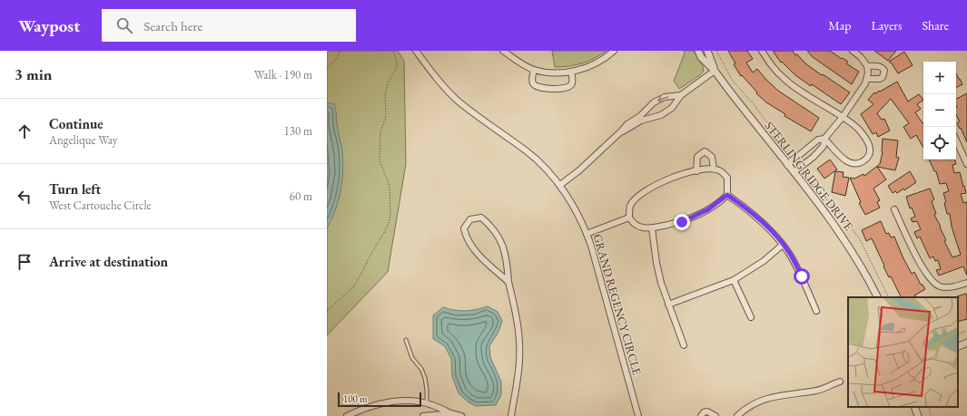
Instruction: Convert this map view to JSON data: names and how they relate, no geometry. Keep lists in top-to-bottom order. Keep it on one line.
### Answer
{"streets":{"street":["STERLING RIDGE DRIVE","GRAND REGENCY CIRCLE"]},"scale_bar":"100 m","page":{"header":"Waypost","search":"Search here","nav":["Map","Layers","Share"],"heading":["3 min","Walk · 190 m"],"map_buttons":["+","−"],"list":[["Continue","Angelique Way","130 m"],["Turn left","West Cartouche Circle","60 m"],"Arrive at destination"],"scale":"100 m"}}
